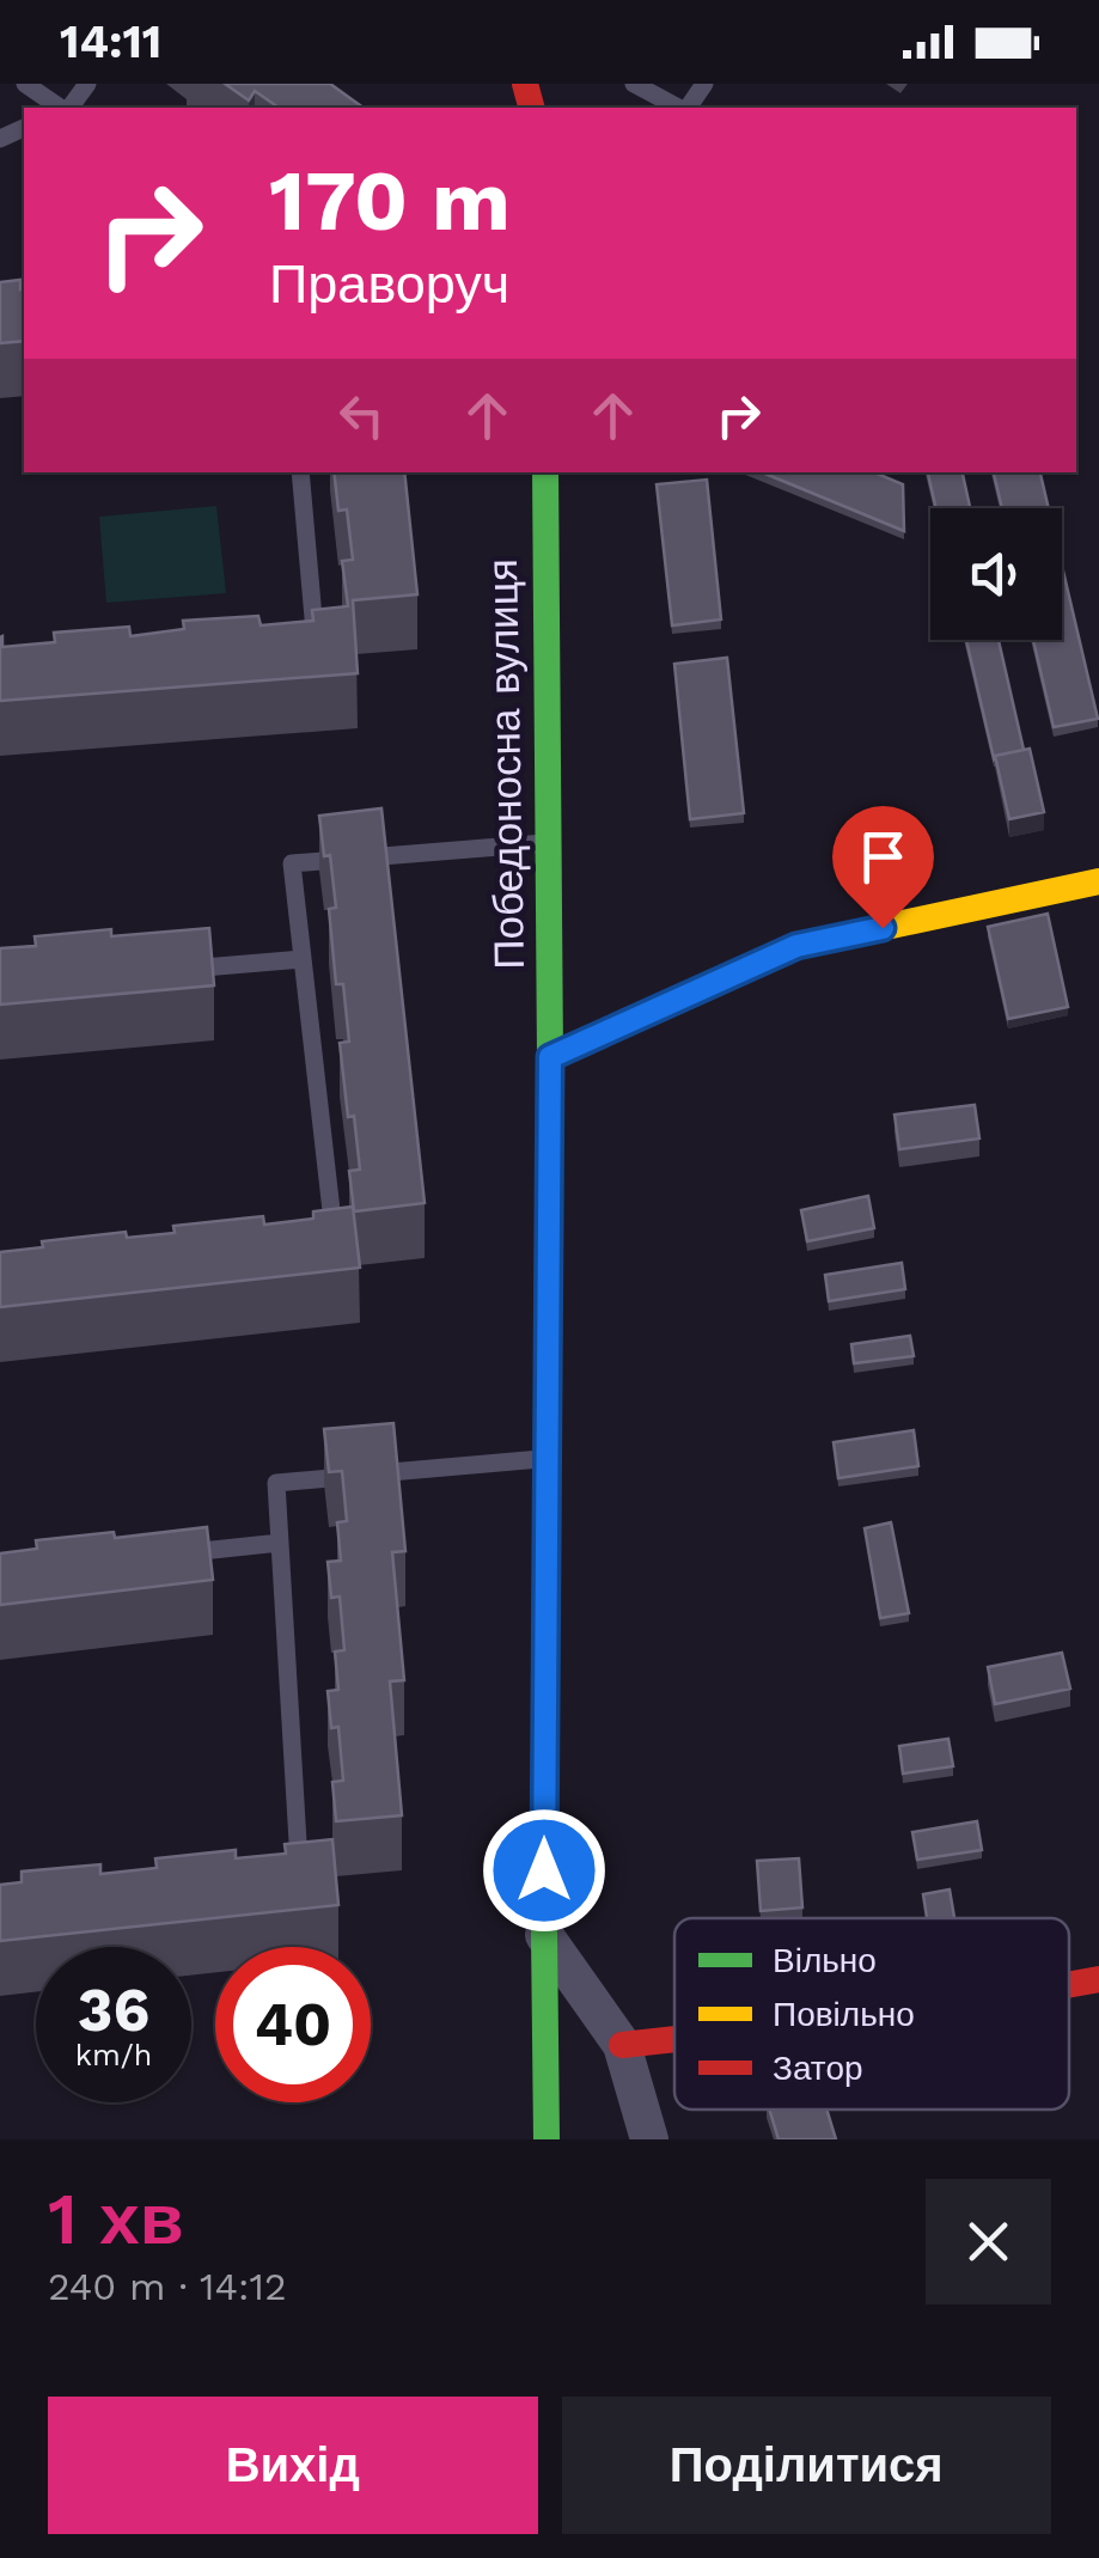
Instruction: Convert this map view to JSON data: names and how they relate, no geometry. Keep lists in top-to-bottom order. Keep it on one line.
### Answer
{"streets":{"street":["Победоносна вулиця"]},"legend":["Вільно","Повільно","Затор"],"page":{"status":"14:11","turn":["170 m","Праворуч"],"speed":"36 km/h","limit":"40","heading":["1 хв","240 m · 14:12"],"buttons":["Вихід","Поділитися"]}}
